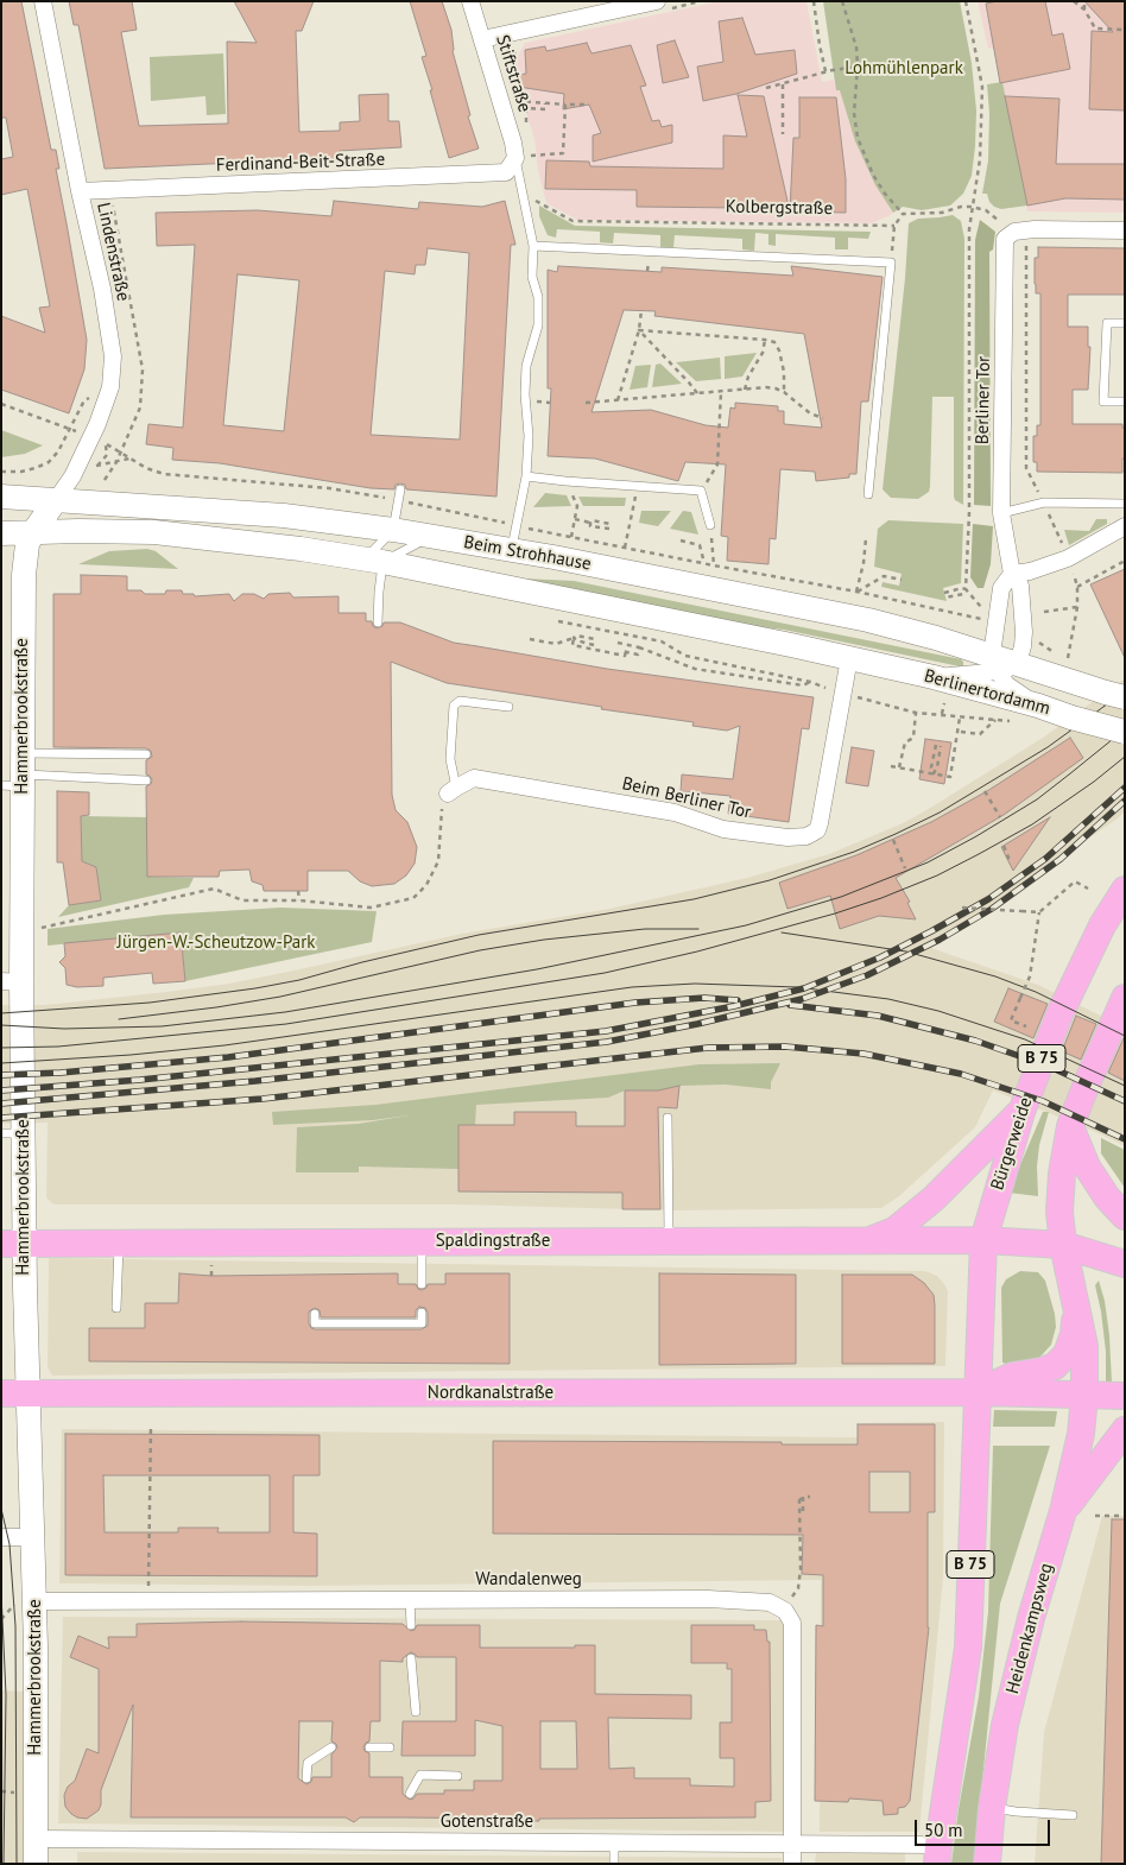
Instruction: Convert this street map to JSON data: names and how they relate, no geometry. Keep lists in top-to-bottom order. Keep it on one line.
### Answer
{"streets":{"main road":["Beim Strohhause","Berlinertordamm","Hammerbrookstraße","B 75","Bürgerweide","Spaldingstraße","Nordkanalstraße","Heidenkampsweg"],"street":["Stiftstraße","Ferdinand-Beit-Straße","Lindenstraße","Berliner Tor","Beim Berliner Tor","Wandalenweg","Gotenstraße"],"path":["Kolbergstraße"]},"crossings":[["Stiftstraße","Ferdinand-Beit-Straße"],["Ferdinand-Beit-Straße","Lindenstraße"],["Lindenstraße","Beim Strohhause"],["Lindenstraße","Hammerbrookstraße"],["Berliner Tor","Beim Strohhause"],["Berliner Tor","Berlinertordamm"],["Beim Strohhause","Berlinertordamm"],["Beim Strohhause","Hammerbrookstraße"],["Beim Strohhause","Beim Berliner Tor"],["Berlinertordamm","Beim Berliner Tor"],["Hammerbrookstraße","Spaldingstraße"],["Hammerbrookstraße","Nordkanalstraße"],["Hammerbrookstraße","Wandalenweg"],["Hammerbrookstraße","Gotenstraße"],["B 75","Bürgerweide"],["B 75","Spaldingstraße"],["B 75","Nordkanalstraße"],["B 75","Heidenkampsweg"],["B 75","Gotenstraße"],["Bürgerweide","Spaldingstraße"],["Nordkanalstraße","Heidenkampsweg"]],"parks":["Lohmühlenpark","Jürgen-W.-Scheutzow-Park"],"scale_bar":"50 m"}
